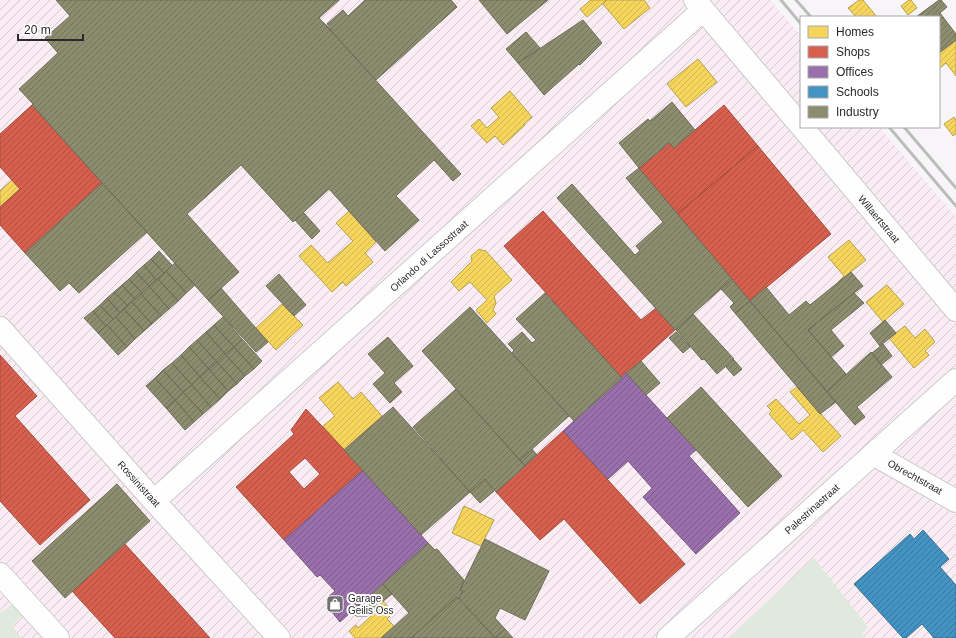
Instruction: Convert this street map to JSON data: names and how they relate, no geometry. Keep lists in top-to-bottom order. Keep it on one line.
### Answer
{"streets":{"street":["Willaertstraat","Orlando di Lassostraat","Obrechtstraat","Rossinistraat","Palestrinastraat"]},"crossings":[["Willaertstraat","Orlando di Lassostraat"],["Orlando di Lassostraat","Rossinistraat"],["Obrechtstraat","Palestrinastraat"]],"places":{"shop":["Garage Geilis Oss"]},"legend":["Homes","Shops","Offices","Schools","Industry"],"scale_bar":"20 m"}
